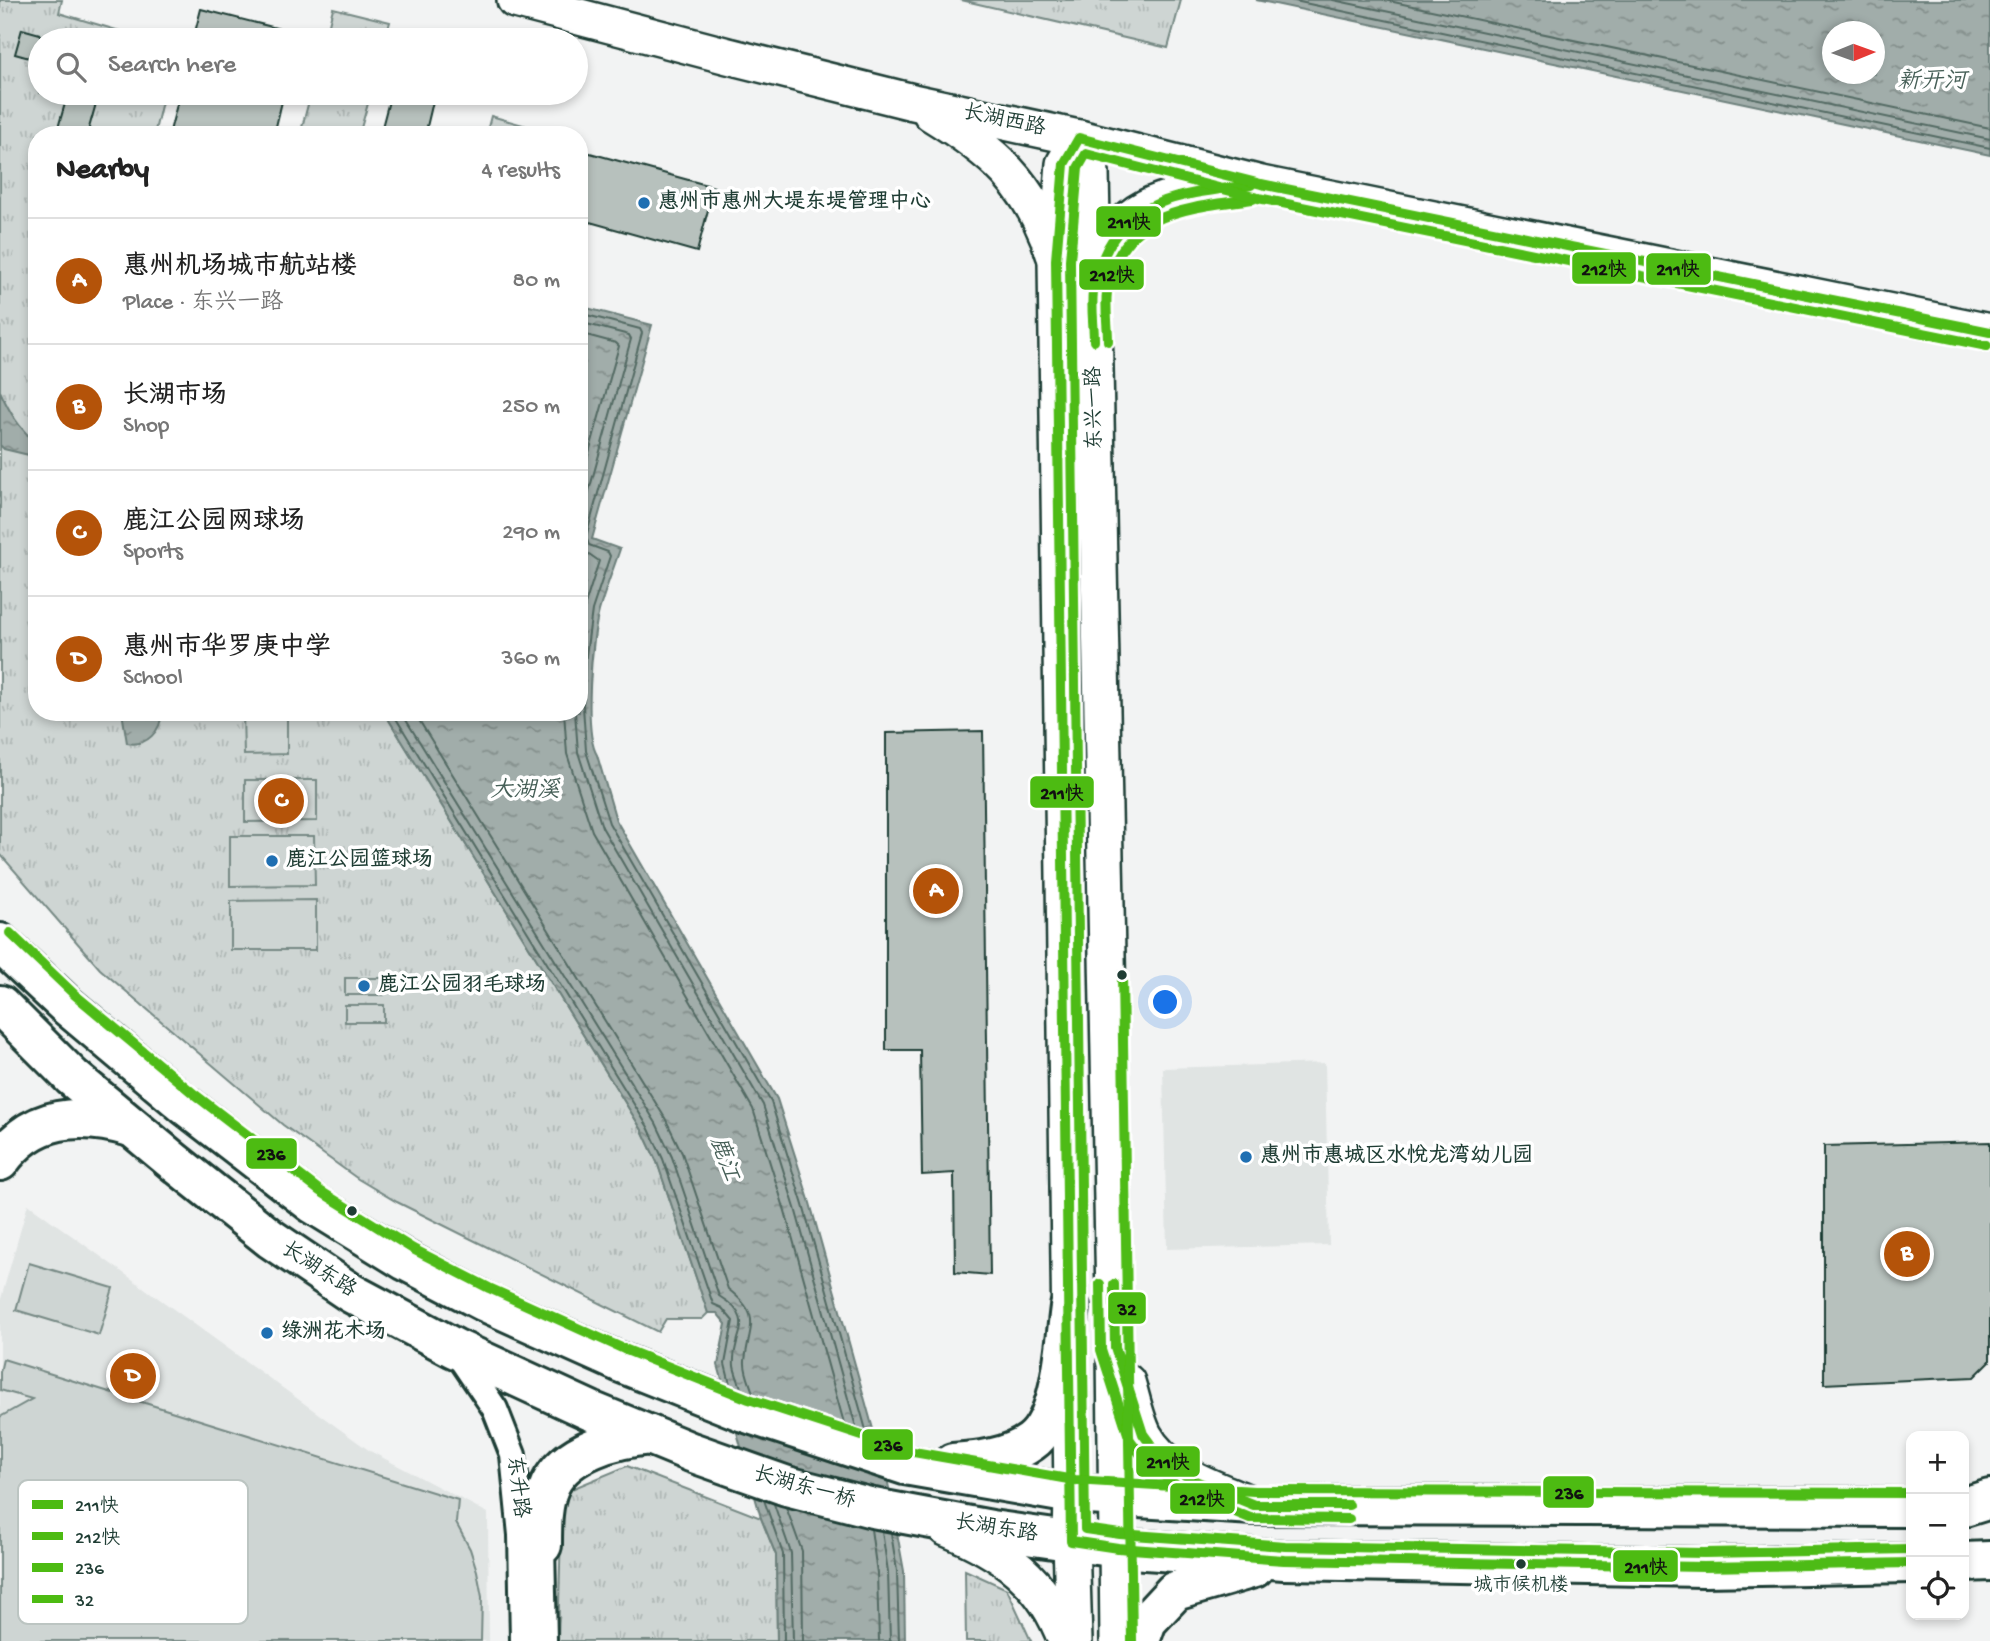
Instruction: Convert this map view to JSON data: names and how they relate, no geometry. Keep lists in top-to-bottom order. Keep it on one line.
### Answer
{"streets":{"main road":["长湖东路","长湖东一桥"],"street":["长湖西路","东兴一路","东升路"]},"crossings":[["长湖西路","东兴一路"],["东兴一路","长湖东路"],["长湖东路","东升路"],["长湖东路","长湖东一桥"]],"water":["新开河","大湖溪","鹿江"],"places":["惠州市惠州大堤东堤管理中心","鹿江公园篮球场","鹿江公园羽毛球场","惠州市惠城区水悦龙湾幼儿园","绿洲花木场","城市候机楼"],"lines":["transit line 211快","transit line 212快","transit line 236","transit line 32"],"legend":["211快","212快","236","32"],"north":"right","page":{"search":"Search here","heading":["Nearby","4 results"],"list":[{"mark":"A","name":"惠州机场城市航站楼","note":"Place · 东兴一路","value":"80 m"},{"mark":"B","name":"长湖市场","note":"Shop","value":"250 m"},{"mark":"C","name":"鹿江公园网球场","note":"Sports","value":"290 m"},{"mark":"D","name":"惠州市华罗庚中学","note":"School","value":"360 m"}],"pins":["C","A","B","D"],"map_buttons":["+","−"]}}
